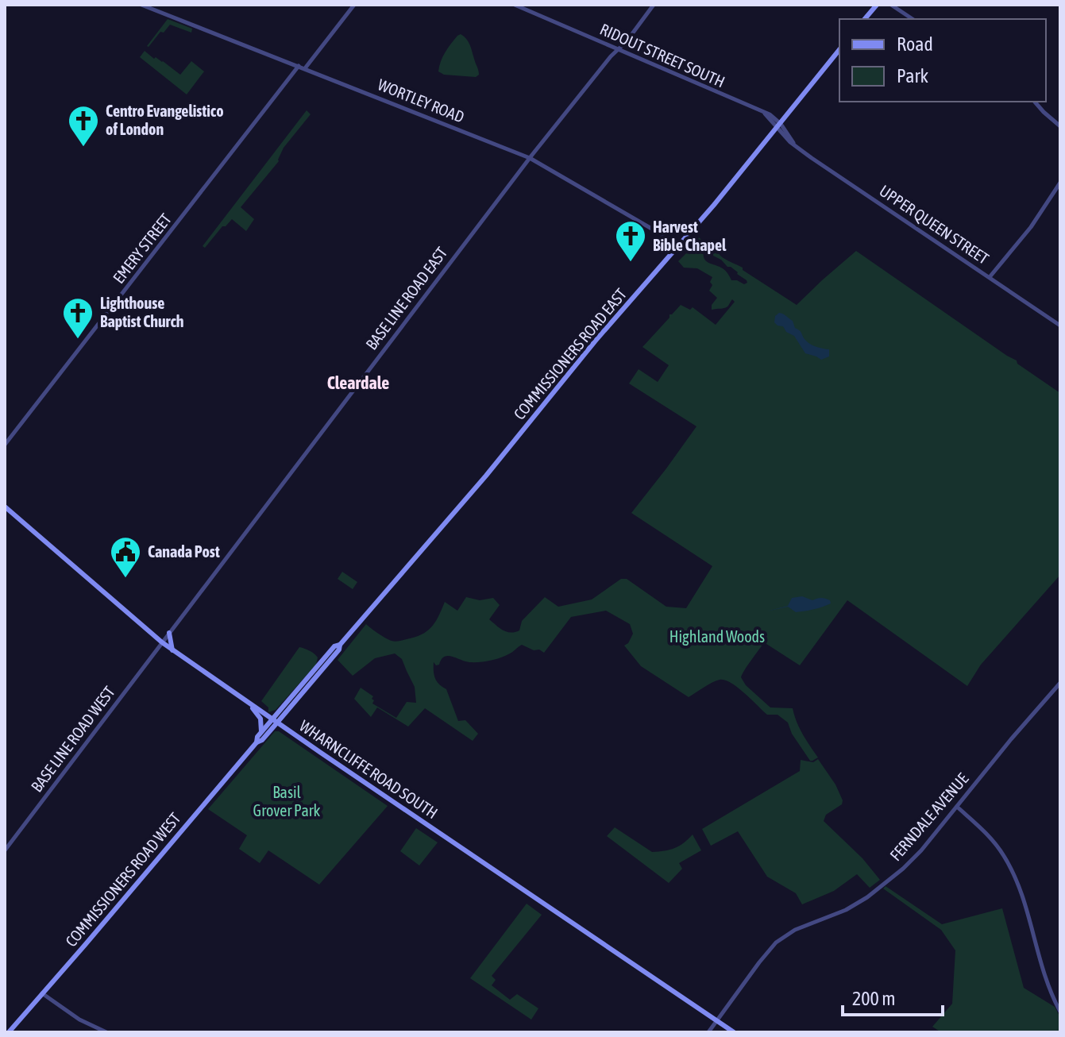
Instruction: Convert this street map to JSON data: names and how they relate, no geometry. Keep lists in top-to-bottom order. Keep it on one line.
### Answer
{"streets":{"main road":["COMMISSIONERS ROAD EAST","WHARNCLIFFE ROAD SOUTH","COMMISSIONERS ROAD WEST"],"street":["RIDOUT STREET SOUTH","WORTLEY ROAD","UPPER QUEEN STREET","EMERY STREET","BASE LINE ROAD EAST","BASE LINE ROAD WEST","FERNDALE AVENUE"]},"crossings":[["RIDOUT STREET SOUTH","UPPER QUEEN STREET"],["RIDOUT STREET SOUTH","BASE LINE ROAD EAST"],["RIDOUT STREET SOUTH","COMMISSIONERS ROAD EAST"],["WORTLEY ROAD","EMERY STREET"],["WORTLEY ROAD","BASE LINE ROAD EAST"],["WORTLEY ROAD","COMMISSIONERS ROAD EAST"],["UPPER QUEEN STREET","COMMISSIONERS ROAD EAST"],["BASE LINE ROAD EAST","BASE LINE ROAD WEST"],["BASE LINE ROAD EAST","WHARNCLIFFE ROAD SOUTH"],["COMMISSIONERS ROAD EAST","WHARNCLIFFE ROAD SOUTH"],["COMMISSIONERS ROAD EAST","COMMISSIONERS ROAD WEST"],["BASE LINE ROAD WEST","WHARNCLIFFE ROAD SOUTH"],["WHARNCLIFFE ROAD SOUTH","FERNDALE AVENUE"],["WHARNCLIFFE ROAD SOUTH","COMMISSIONERS ROAD WEST"]],"districts":["Cleardale"],"parks":["Highland Woods","Basil Grover Park"],"places":{"church":["Centro Evangelistico of London","Harvest Bible Chapel","Lighthouse Baptist Church"],"public building":["Canada Post"]},"legend":["Road","Park"],"scale_bar":"200 m"}
